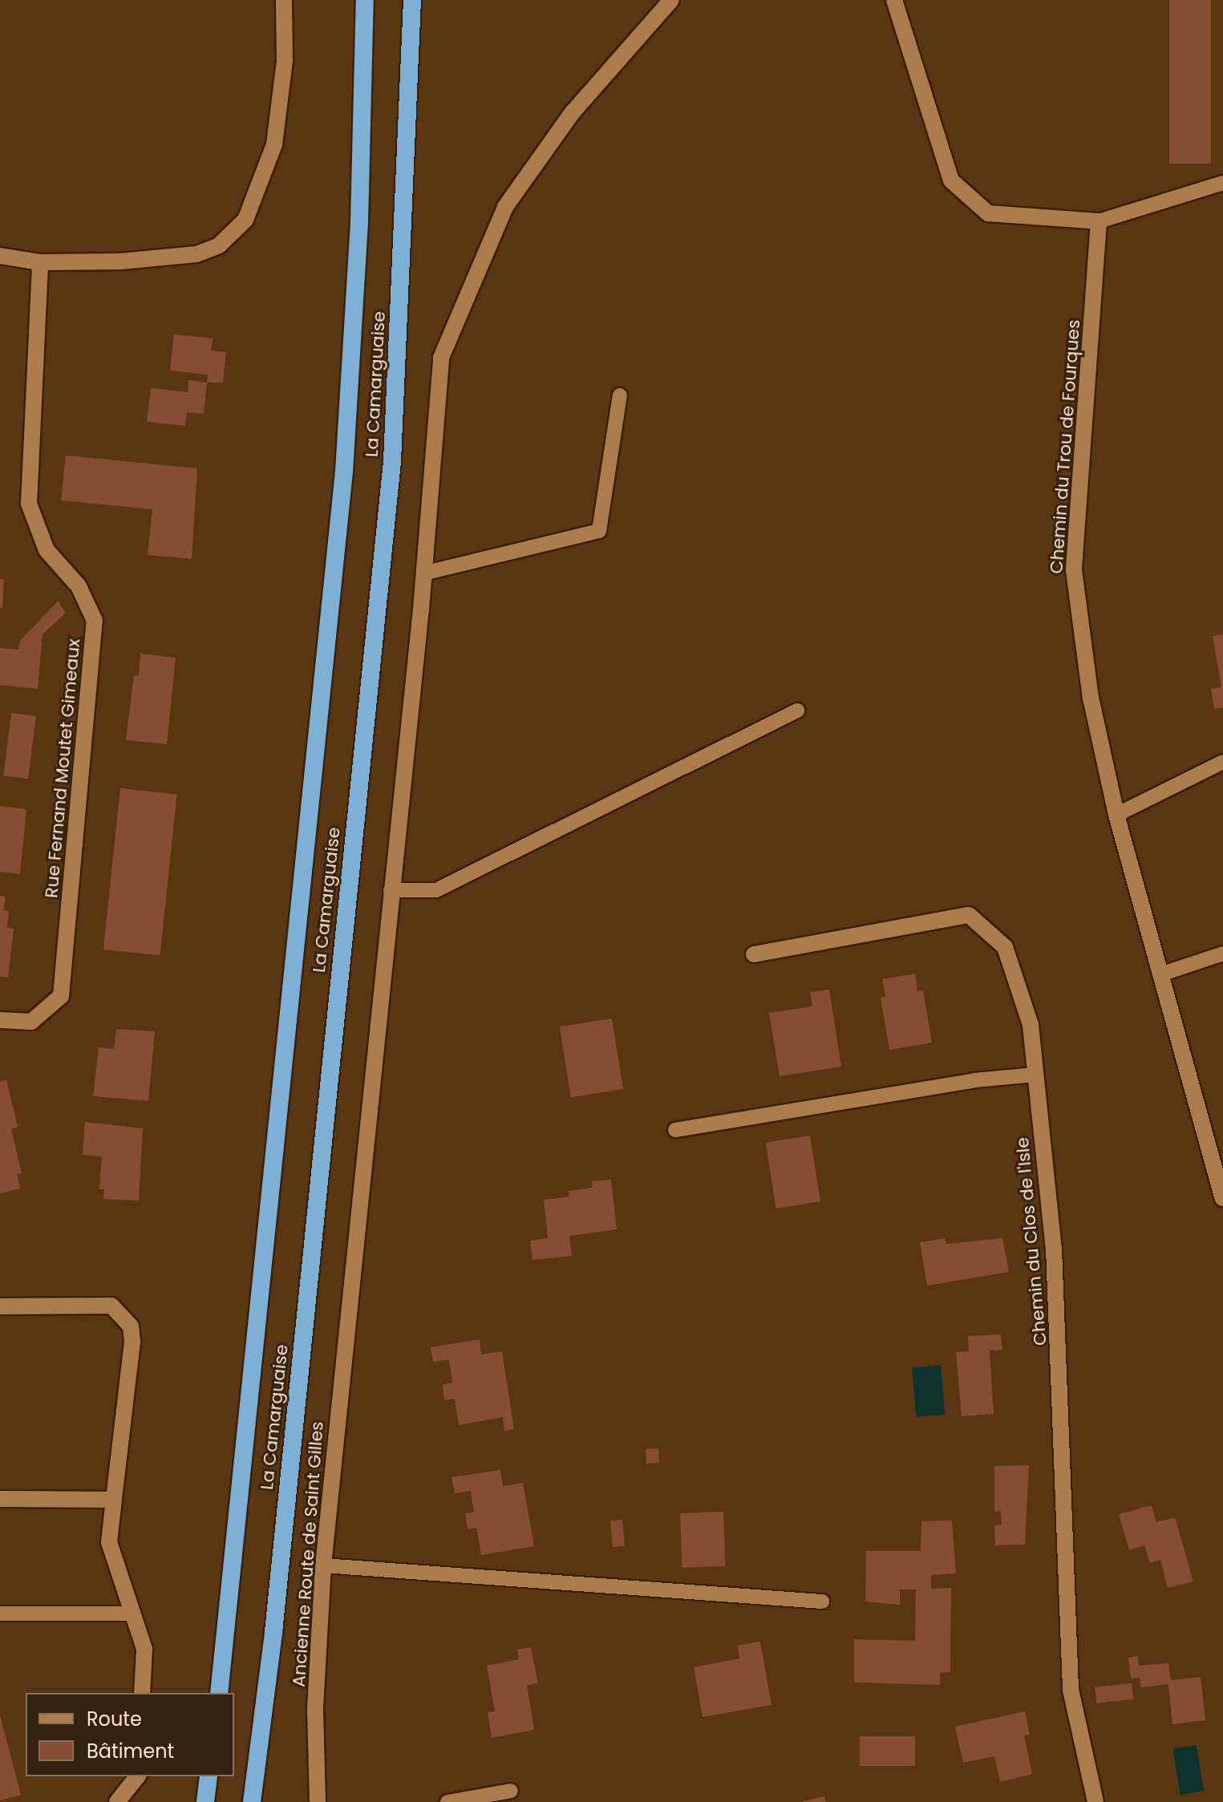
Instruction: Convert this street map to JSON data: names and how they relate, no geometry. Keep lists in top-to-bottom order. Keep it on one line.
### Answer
{"streets":{"highway":["La Camarguaise"],"street":["Chemin du Trou de Fourques","Rue Fernand Moutet Gimeaux","Chemin du Clos de l'Isle","Ancienne Route de Saint Gilles"]},"legend":["Route","Bâtiment"]}
